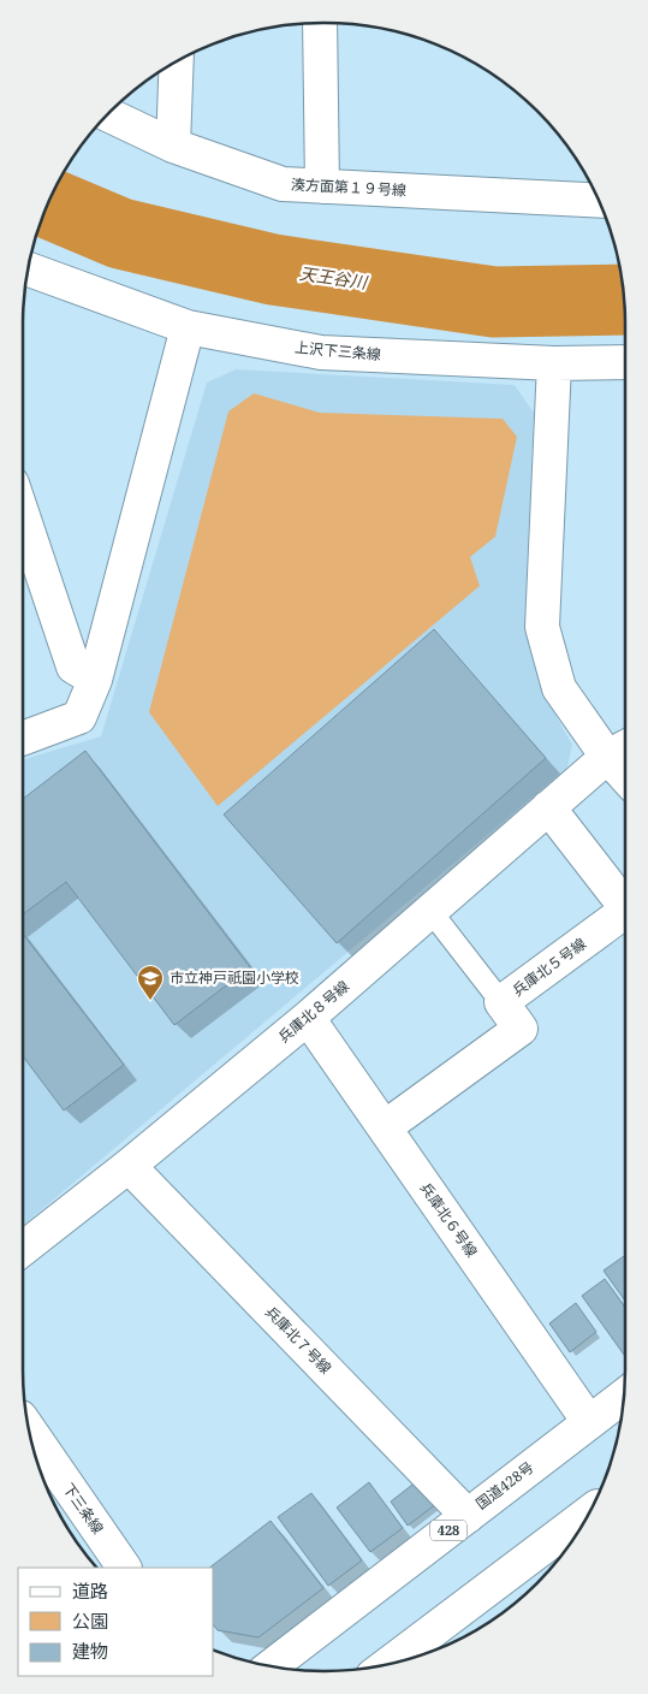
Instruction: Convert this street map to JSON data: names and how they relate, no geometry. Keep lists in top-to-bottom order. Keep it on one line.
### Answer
{"streets":{"main road":["湊方面第１９号線","上沢下三条線","兵庫北５号線","兵庫北８号線","兵庫北６号線","兵庫北７号線","国道428号","下三条線","428"]},"crossings":[["兵庫北５号線","兵庫北８号線"],["兵庫北５号線","兵庫北６号線"],["兵庫北８号線","兵庫北６号線"],["兵庫北８号線","兵庫北７号線"],["兵庫北６号線","国道428号"],["兵庫北７号線","国道428号"]],"water":["天王谷川"],"places":{"school or university":["市立神戸祇園小学校"]},"legend":["道路","公園","建物"]}
